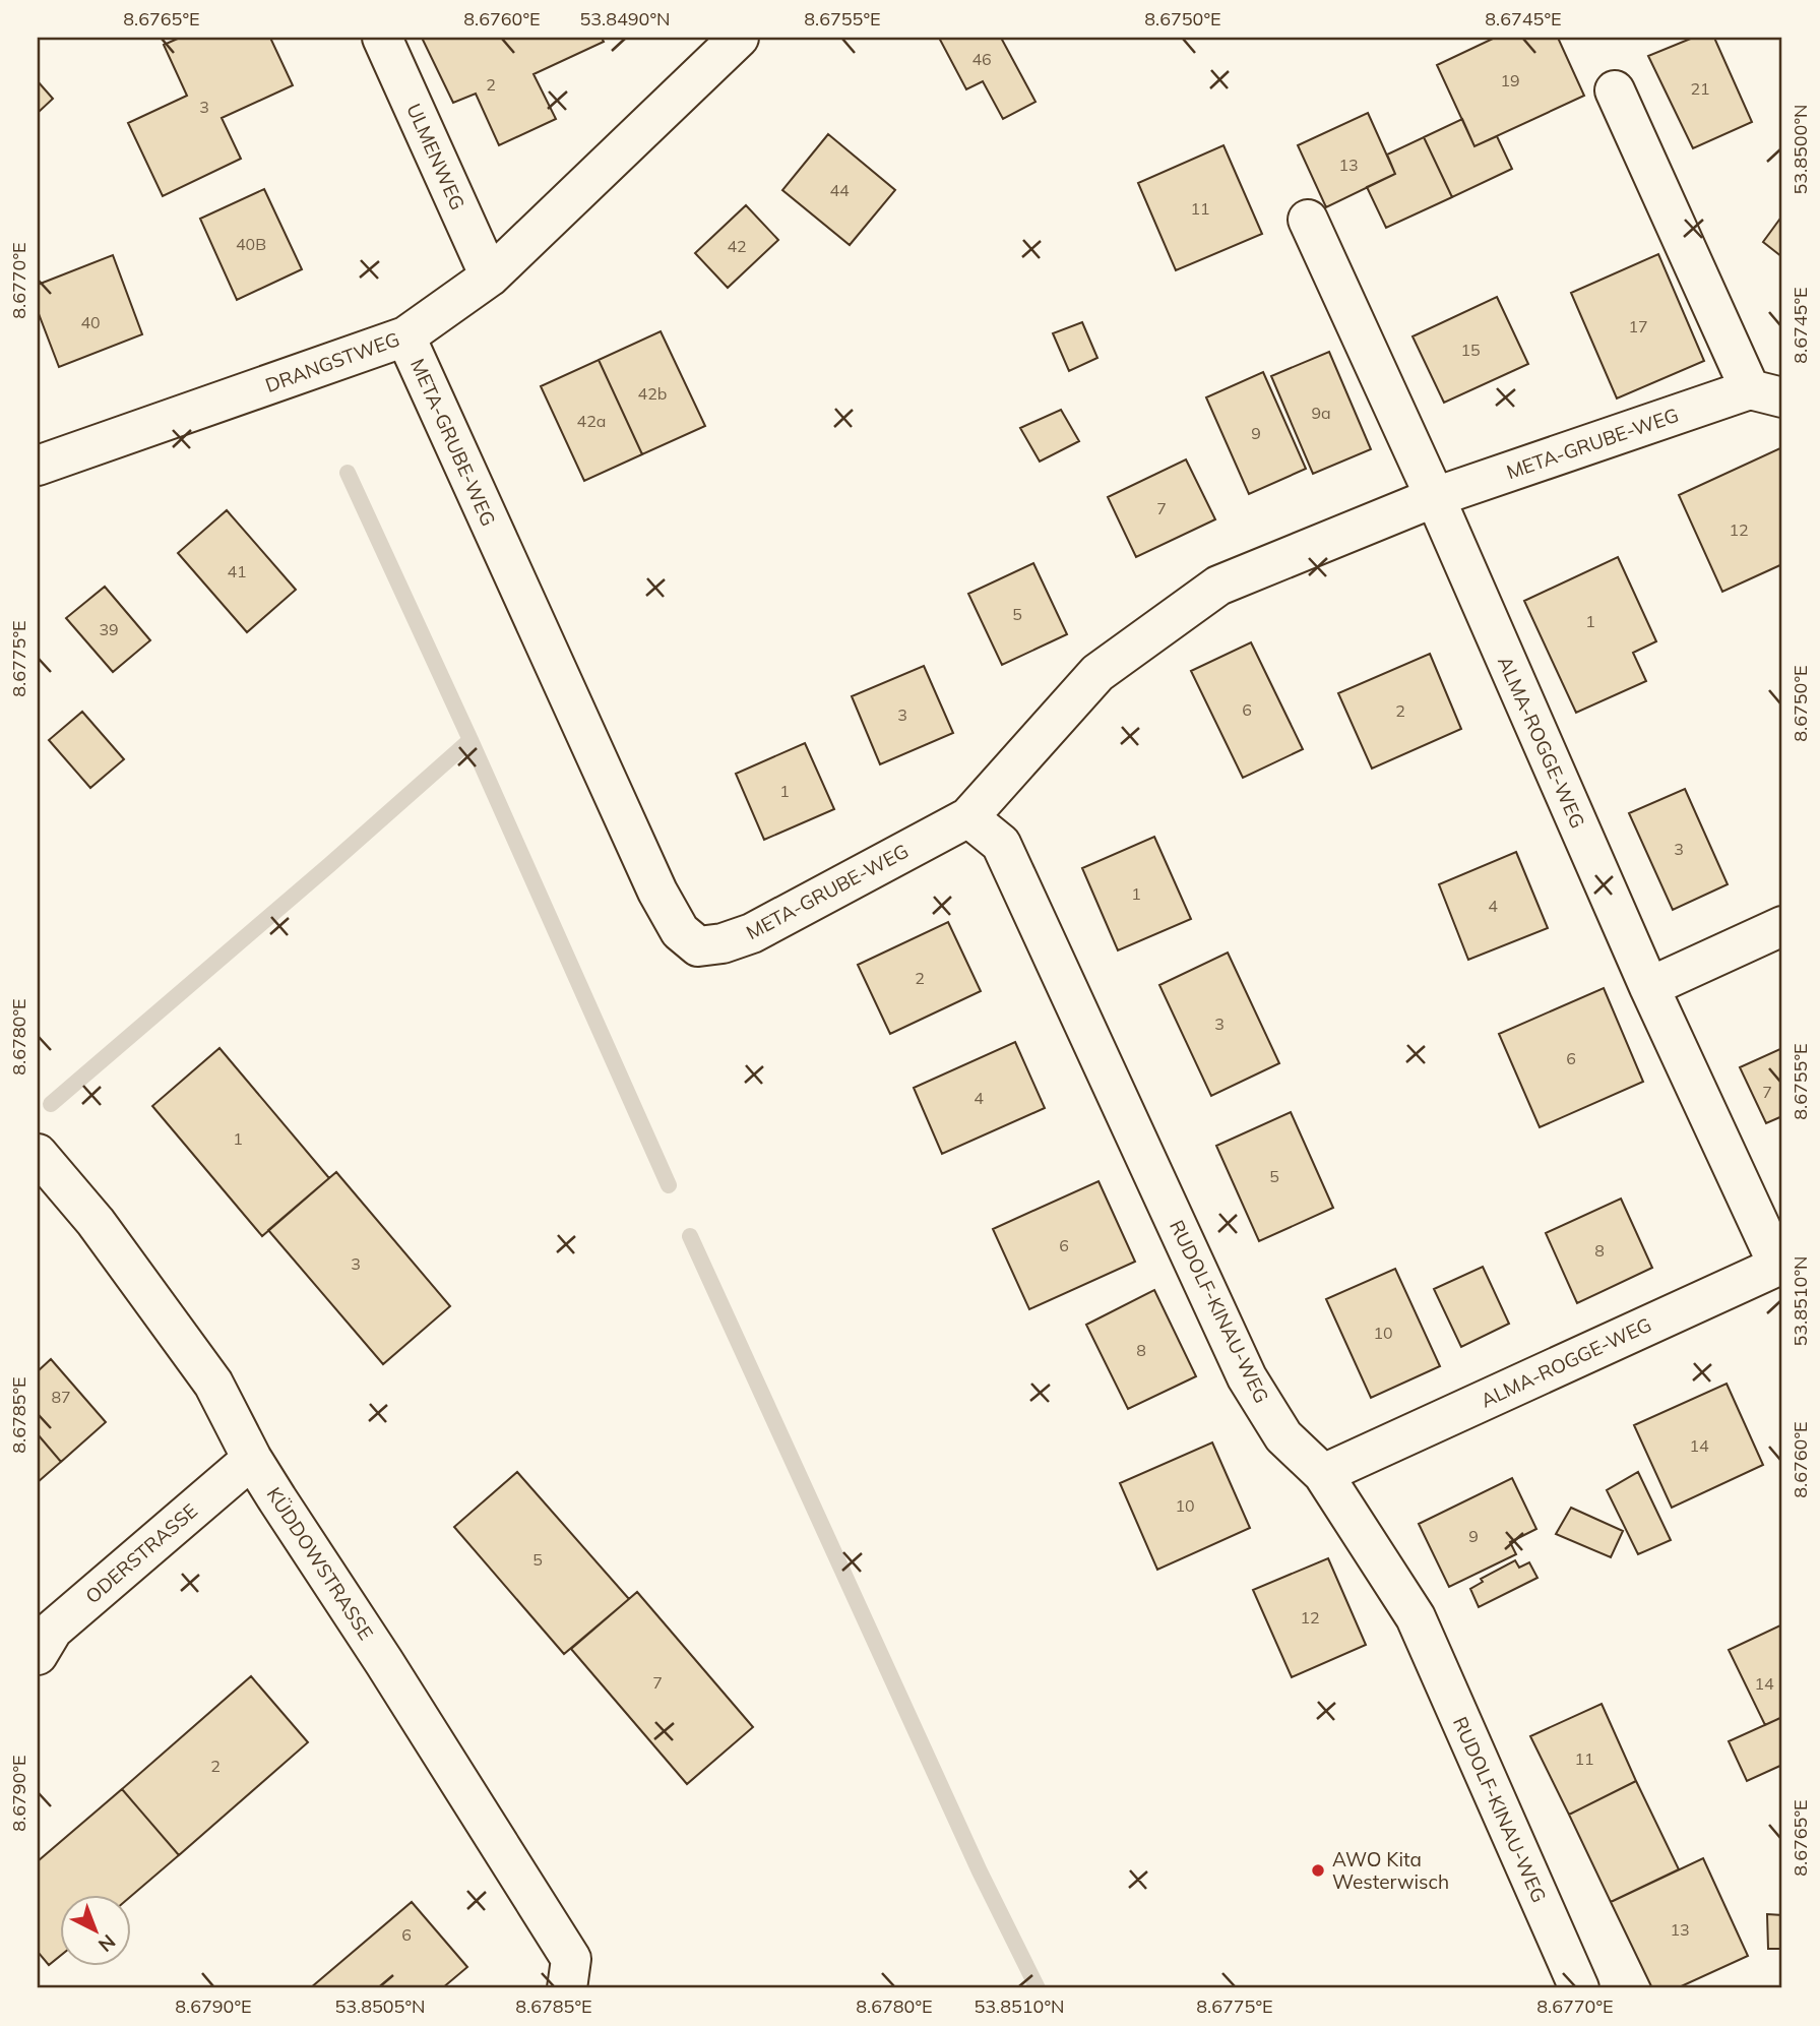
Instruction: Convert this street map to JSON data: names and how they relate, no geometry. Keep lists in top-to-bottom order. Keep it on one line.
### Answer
{"streets":{"street":["ULMENWEG","DRANGSTWEG","META-GRUBE-WEG","ALMA-ROGGE-WEG","RUDOLF-KINAU-WEG","ODERSTRASSE","KÜDDOWSTRASSE"]},"crossings":[["ULMENWEG","DRANGSTWEG"],["DRANGSTWEG","META-GRUBE-WEG"],["META-GRUBE-WEG","ALMA-ROGGE-WEG"],["META-GRUBE-WEG","RUDOLF-KINAU-WEG"],["ALMA-ROGGE-WEG","RUDOLF-KINAU-WEG"],["ODERSTRASSE","KÜDDOWSTRASSE"]],"places":["AWO Kita Westerwisch"],"house_numbers":["46","19","2","21","3","13","44","11","40B","42","40","17","15","42b","9a","42a","9","7","12","41","5","1","39","6","2","3","1","3","1","4","2","3","6","7","4","1","5","6","8","3","10","8","87","14","10","9","5","12","7","14","11","2","13","6"],"north":"bottom right","coordinates":["8.6765°E","8.6760°E","53.8490°N","8.6755°E","8.6750°E","8.6745°E","53.8500°N","8.6770°E","8.6775°E","8.6780°E","53.8510°N","8.6785°E","8.6790°E","53.8505°N"]}
